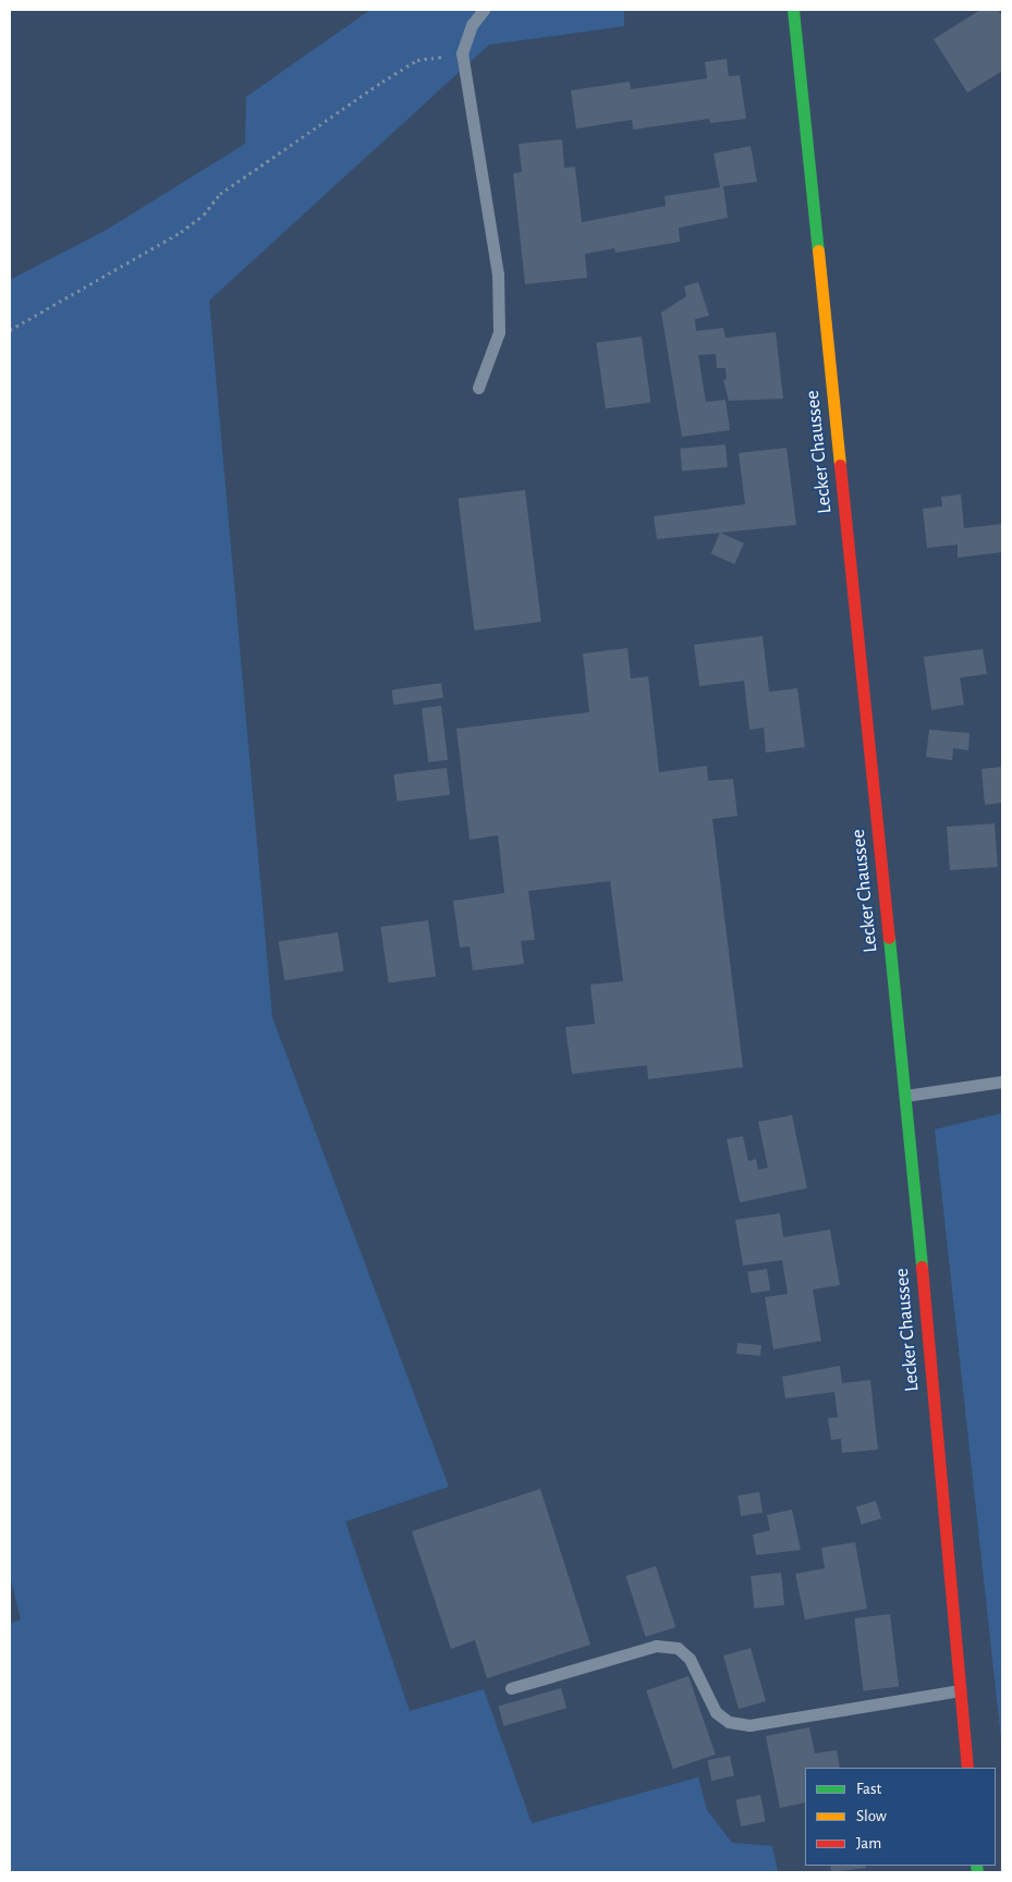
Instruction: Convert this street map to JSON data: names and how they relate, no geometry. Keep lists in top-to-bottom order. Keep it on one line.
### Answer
{"streets":{"street":["Lecker Chaussee"]},"legend":["Fast","Slow","Jam"]}
